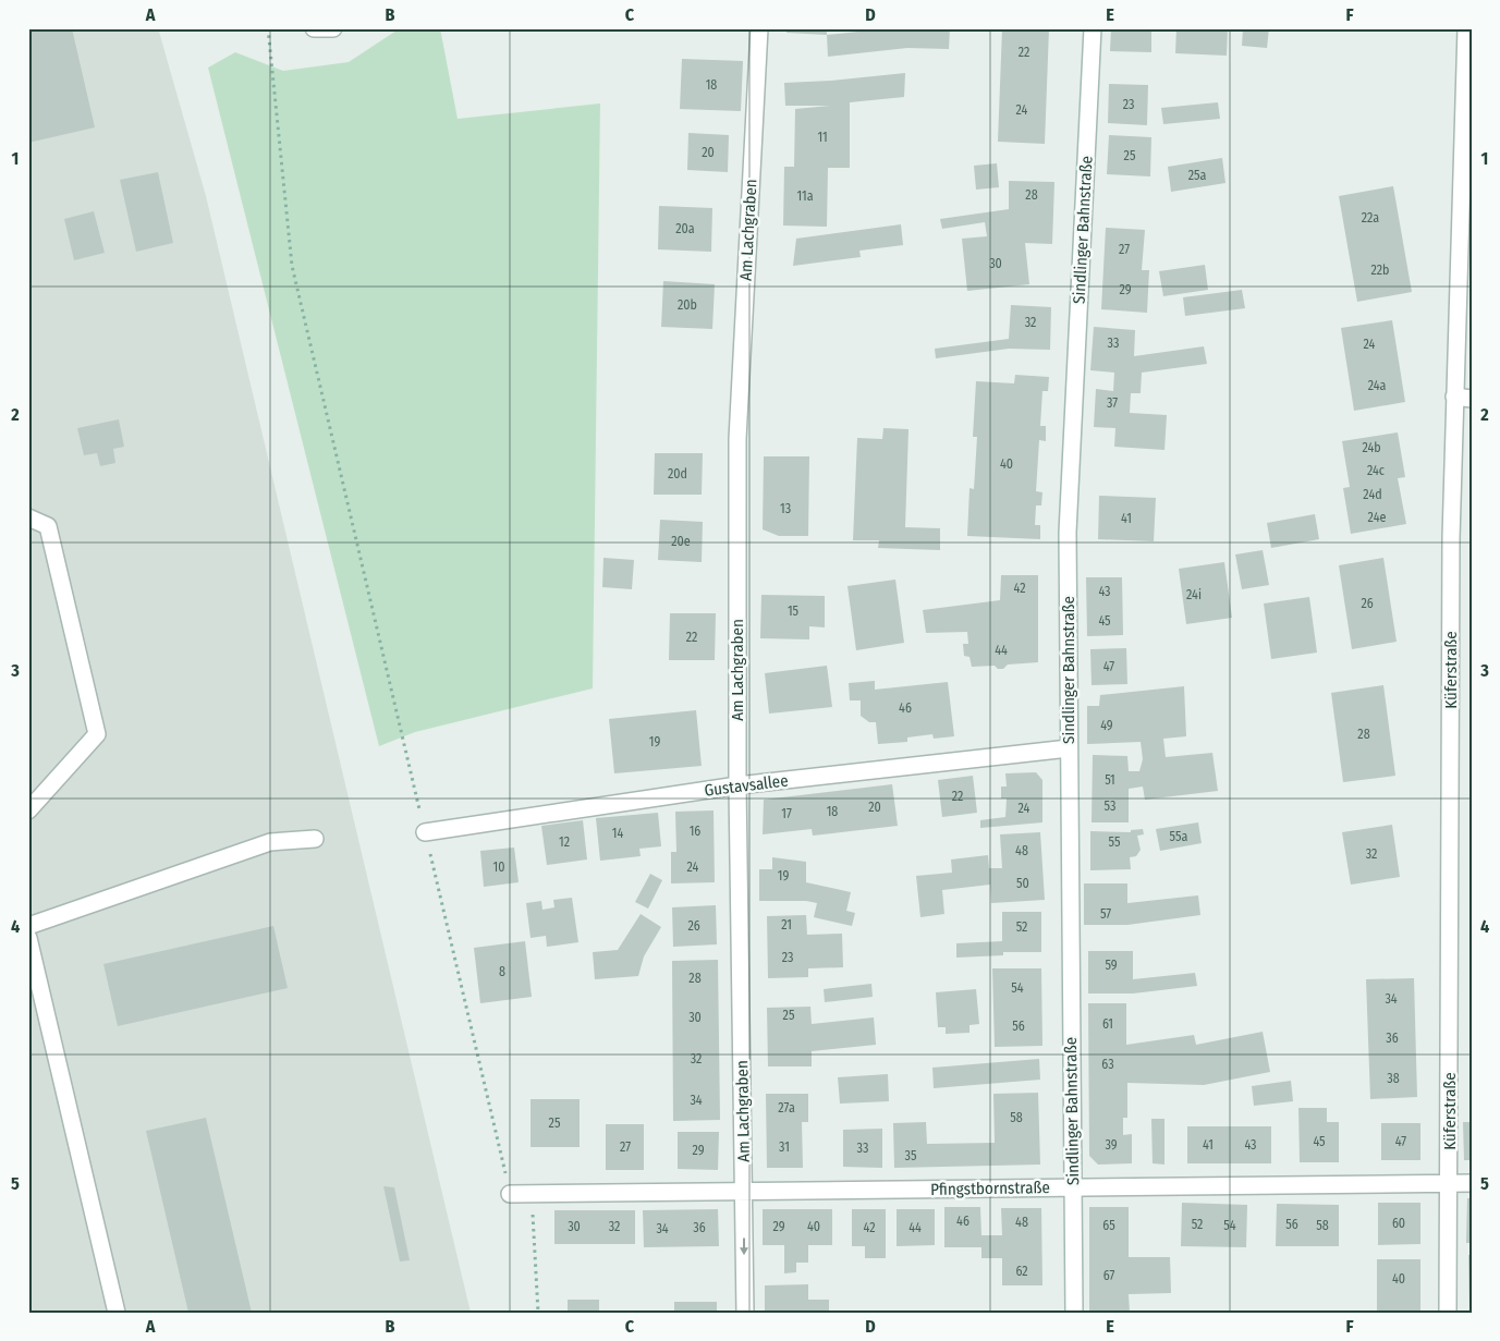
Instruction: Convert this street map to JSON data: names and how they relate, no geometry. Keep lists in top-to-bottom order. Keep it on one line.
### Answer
{"streets":{"street":["Am Lachgraben","Sindlinger Bahnstraße","Küferstraße","Gustavsallee","Pfingstbornstraße"]},"crossings":[["Am Lachgraben","Gustavsallee"],["Am Lachgraben","Pfingstbornstraße"],["Sindlinger Bahnstraße","Gustavsallee"],["Sindlinger Bahnstraße","Pfingstbornstraße"],["Küferstraße","Pfingstbornstraße"]],"house_numbers":["22","18","23","24","11","20","25","25a","28","11a","22a","20a","27","30","22b","29","20b","32","33","24","24a","37","24b","40","24c","20d","24d","13","24e","41","20e","42","43","24i","26","15","45","22","44","47","46","49","28","19","51","22","53","20","24","18","17","16","14","55a","12","55","48","32","10","24","19","50","57","21","26","52","23","59","8","28","54","34","25","30","61","56","36","32","63","38","34","27a","58","25","45","47","39","41","43","27","31","33","29","35","46","48","60","52","56","65","54","58","30","32","29","40","36","42","44","34","62","67","40"],"grid":{"columns":["A","B","C","D","E","F"],"rows":["1","2","3","4","5"]}}
